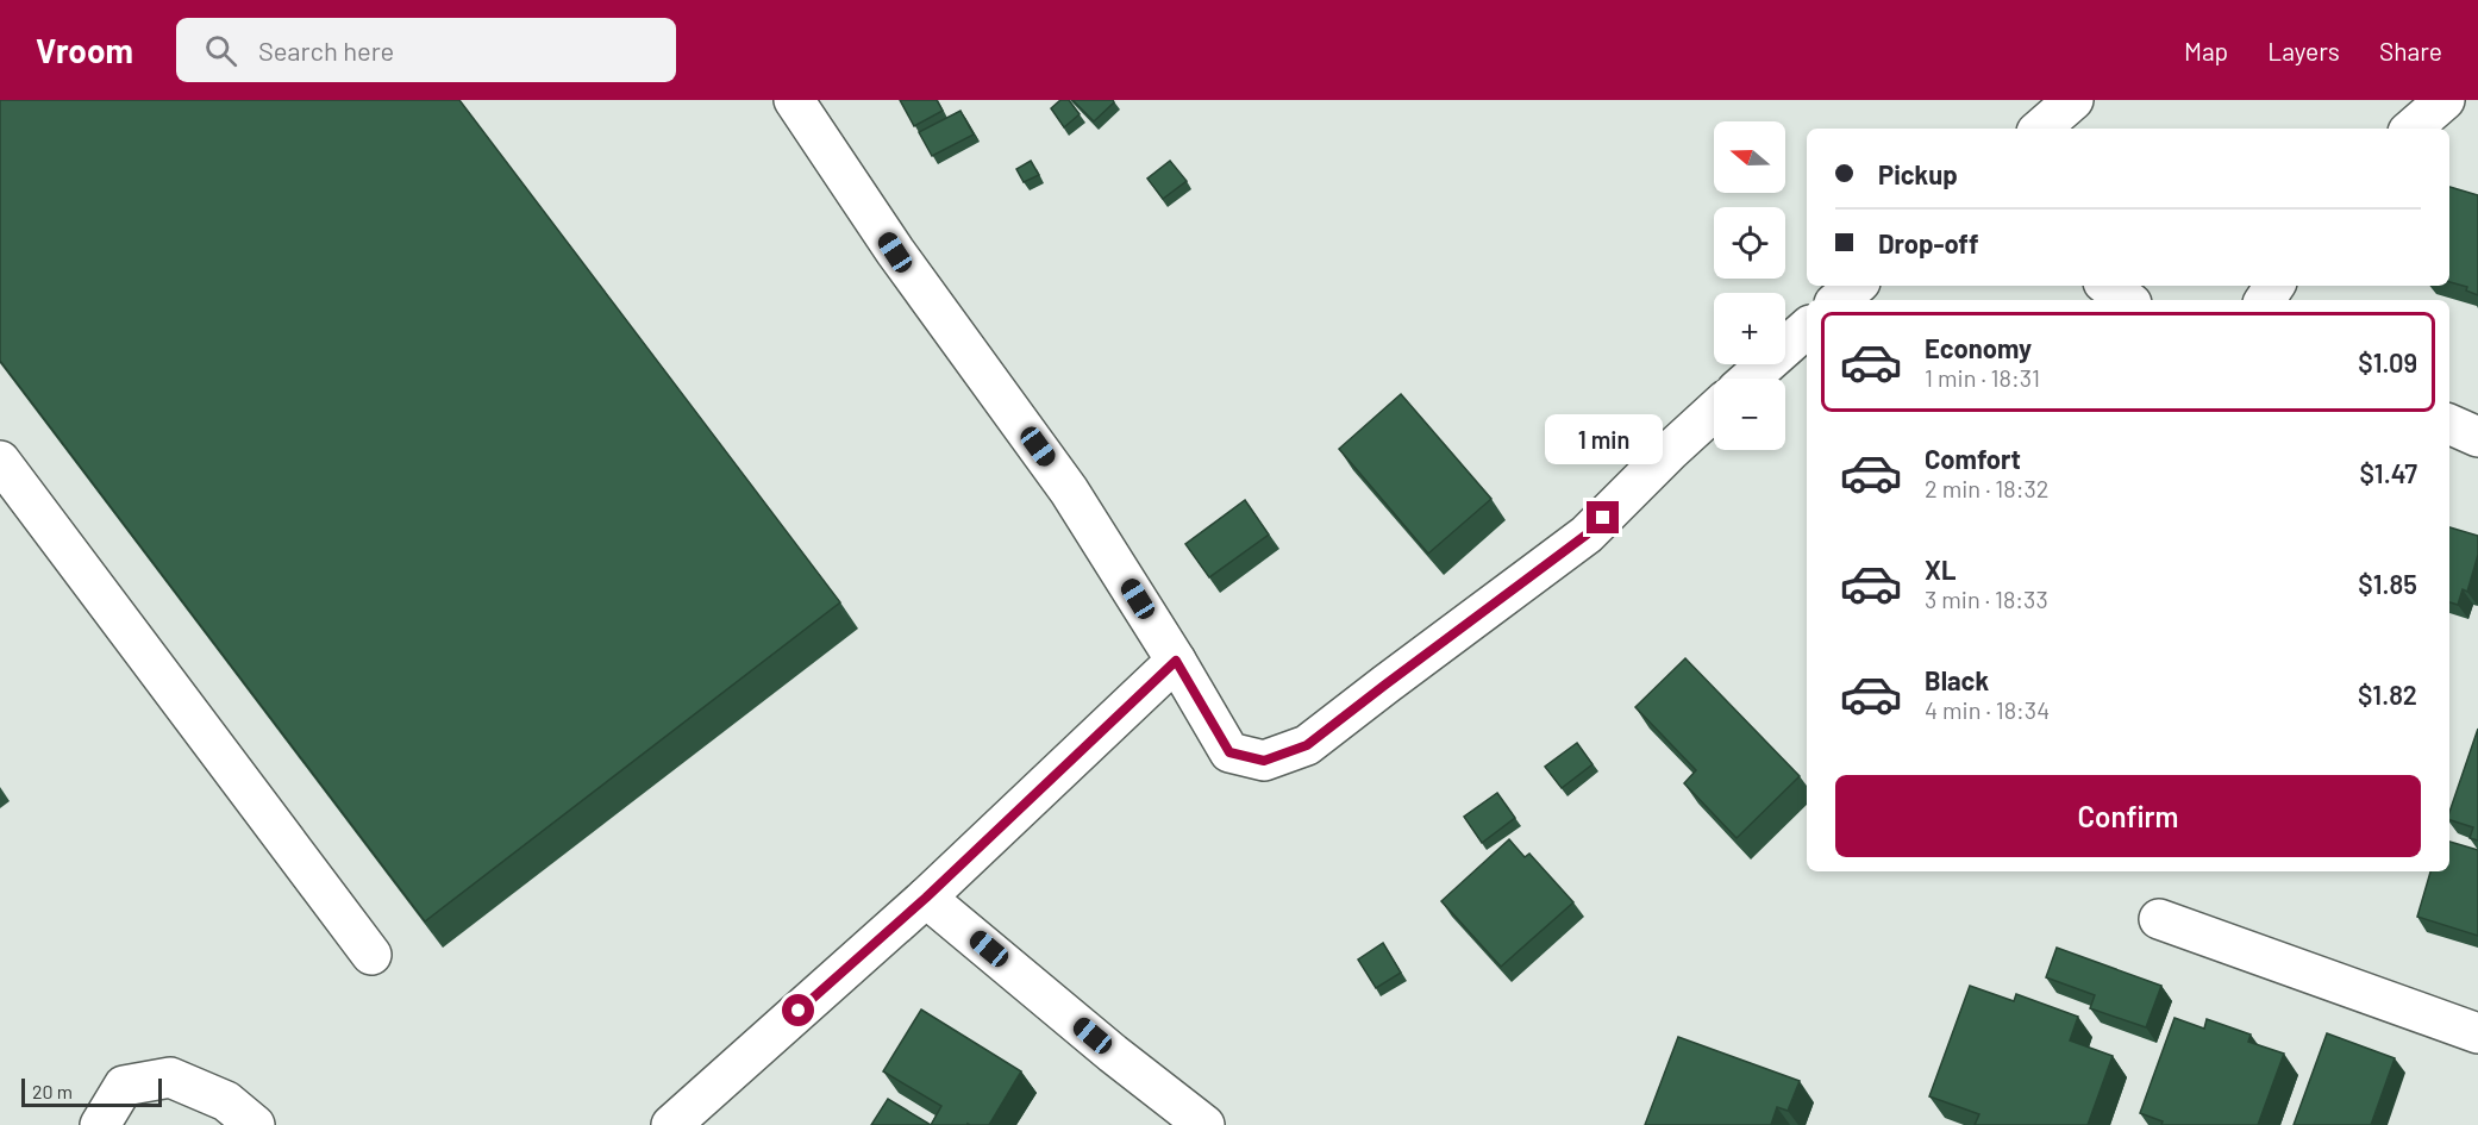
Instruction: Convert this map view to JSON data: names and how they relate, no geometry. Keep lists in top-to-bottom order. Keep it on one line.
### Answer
{"scale_bar":"20 m","north":"left","page":{"header":"Vroom","search":"Search here","nav":["Map","Layers","Share"],"map_buttons":["+","−"],"banner":["Pickup","Drop-off"],"list":[{"name":"Economy","note":"1 min · 18:31","value":"$1.09"},{"name":"Comfort","note":"2 min · 18:32","value":"$1.47"},{"name":"XL","note":"3 min · 18:33","value":"$1.85"},{"name":"Black","note":"4 min · 18:34","value":"$1.82"}],"bubble":"1 min","buttons":"Confirm","scale":"20 m"}}
